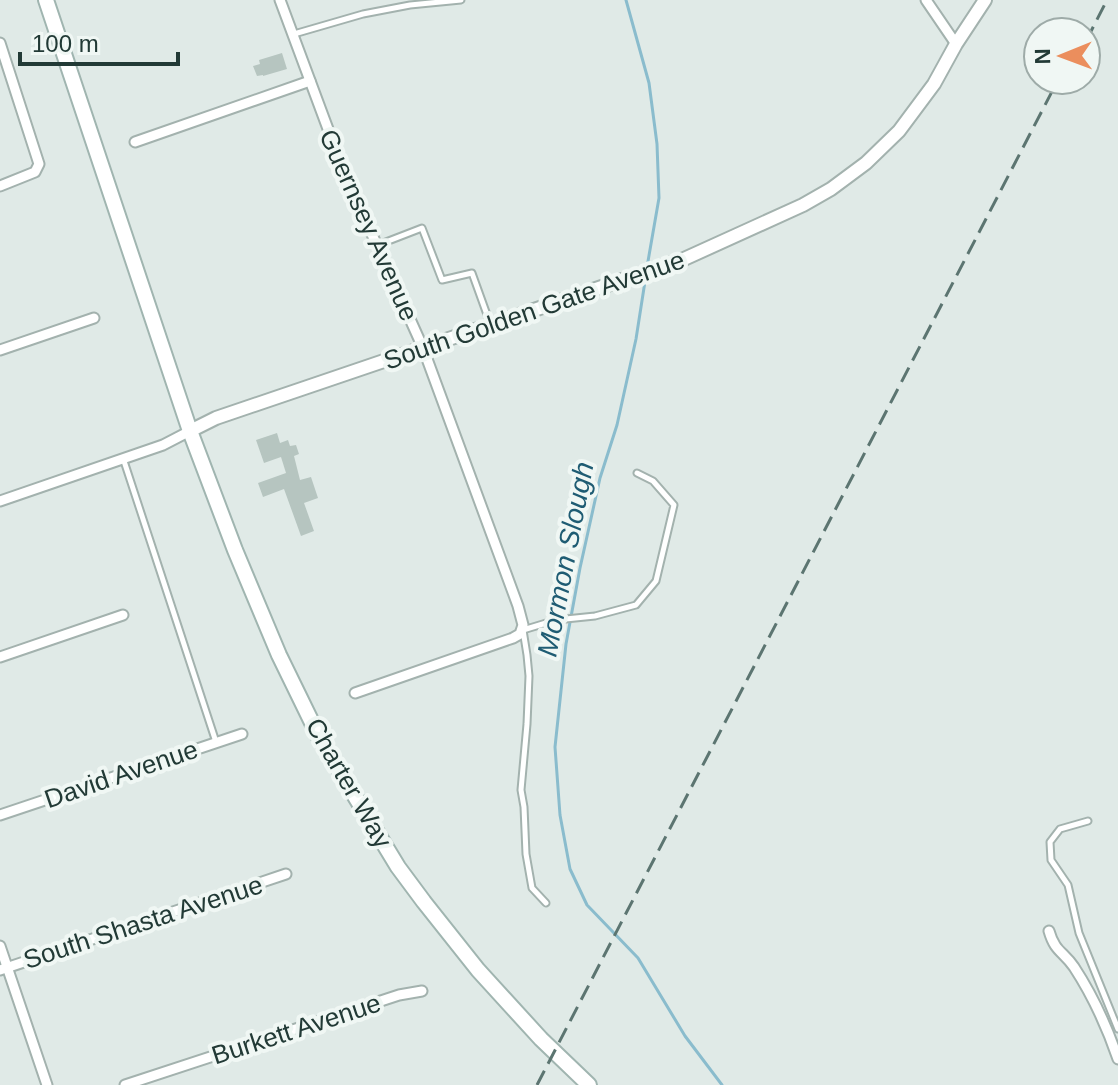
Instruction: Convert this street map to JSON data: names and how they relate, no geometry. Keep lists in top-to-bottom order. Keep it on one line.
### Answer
{"streets":{"main road":["Charter Way"],"street":["Guernsey Avenue","South Golden Gate Avenue","David Avenue","South Shasta Avenue","Burkett Avenue"]},"crossings":[["Guernsey Avenue","South Golden Gate Avenue"],["South Golden Gate Avenue","Charter Way"]],"water":["Mormon Slough"],"scale_bar":"100 m","north":"left"}
